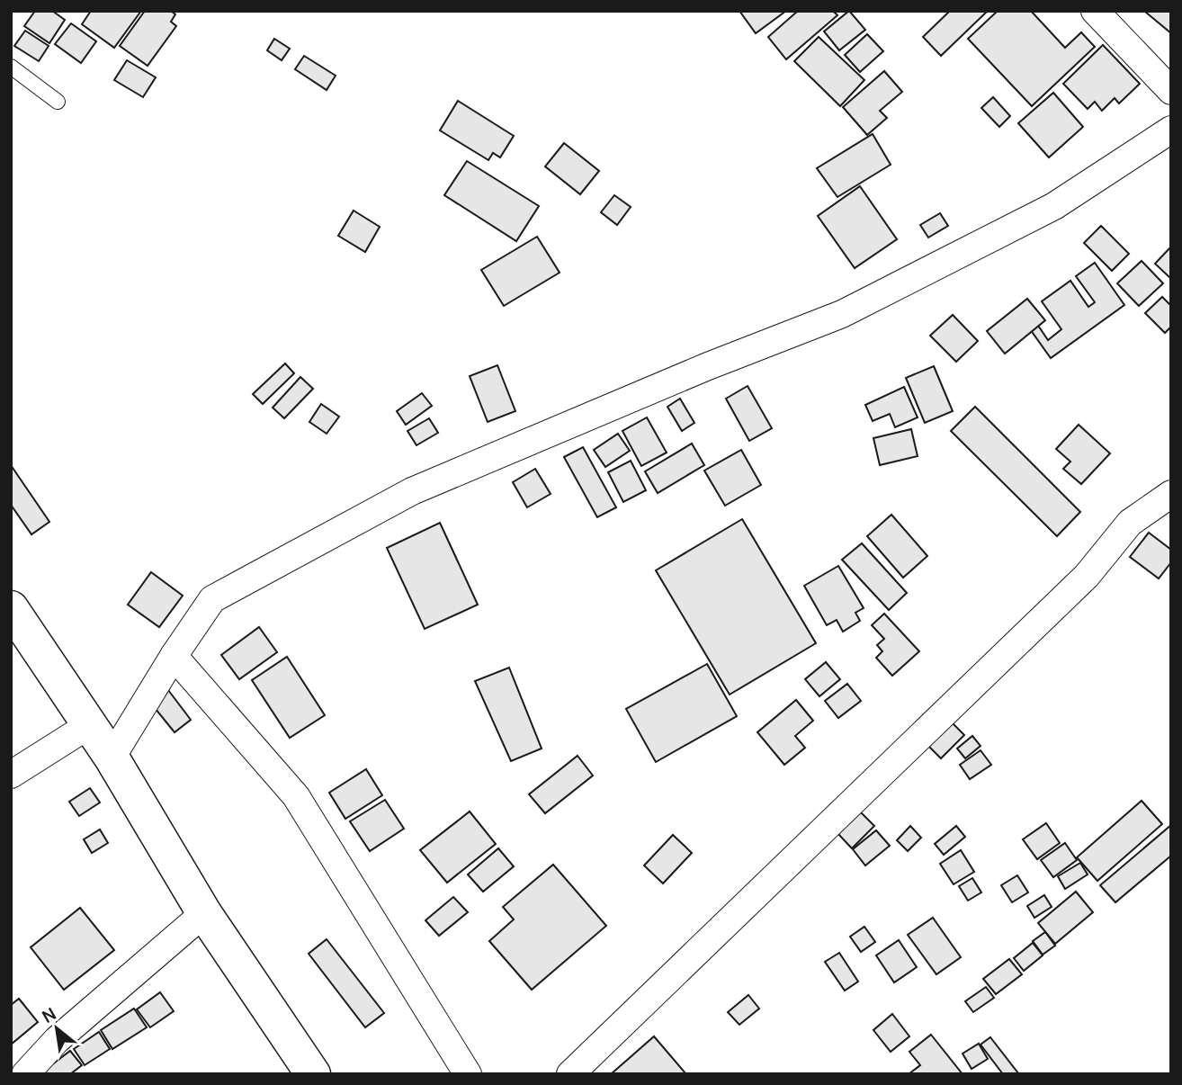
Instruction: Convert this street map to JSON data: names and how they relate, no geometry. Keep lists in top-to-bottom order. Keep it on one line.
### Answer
{"north":"top left"}
